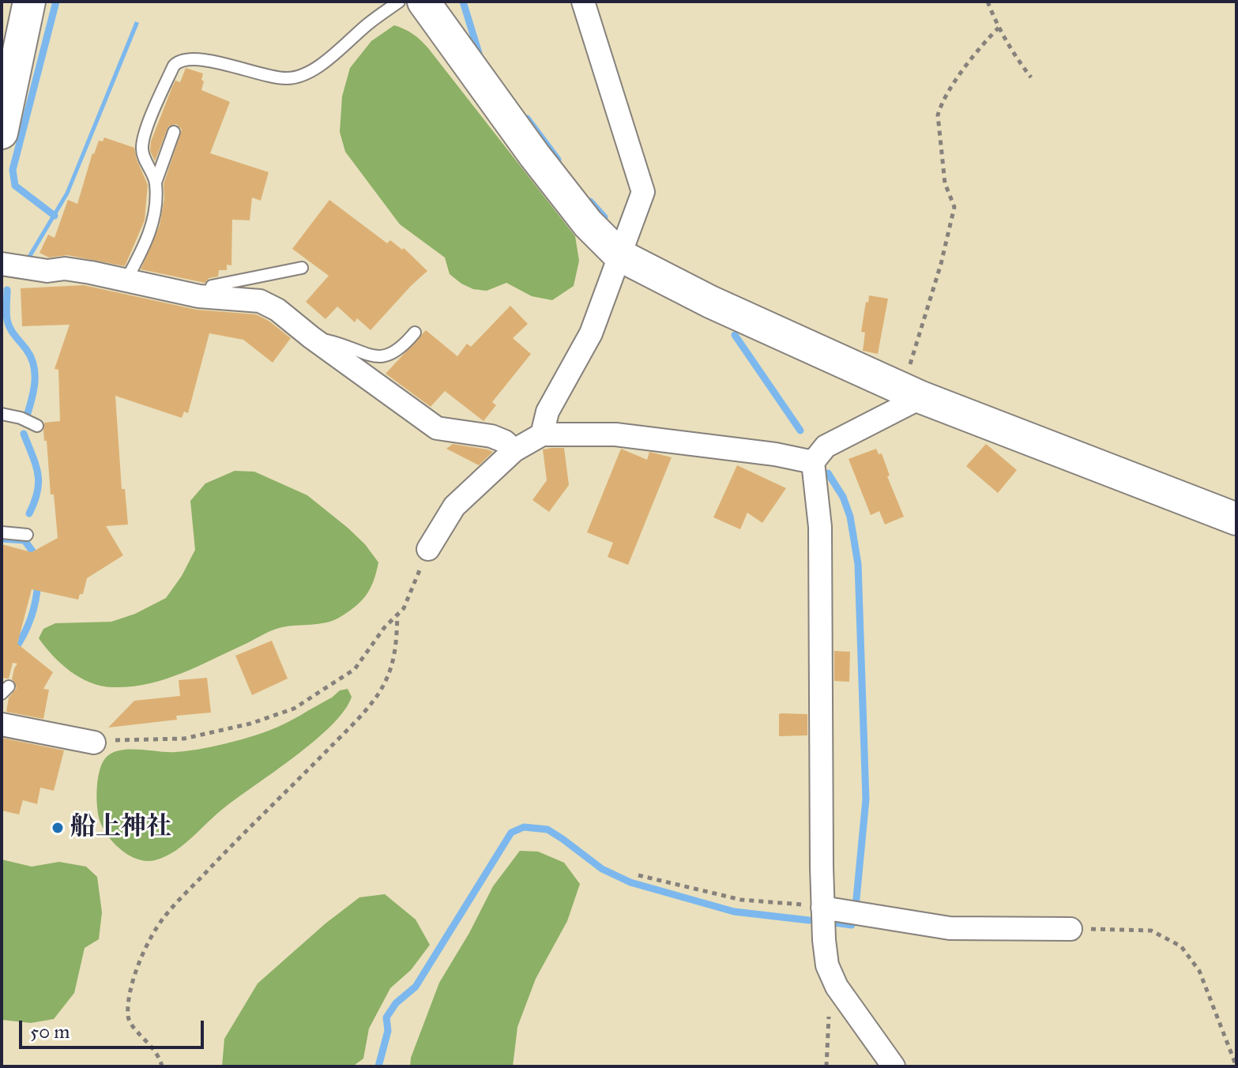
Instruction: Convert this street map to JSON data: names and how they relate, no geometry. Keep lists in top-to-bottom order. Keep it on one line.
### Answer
{"places":["船上神社"],"scale_bar":"50 m"}
